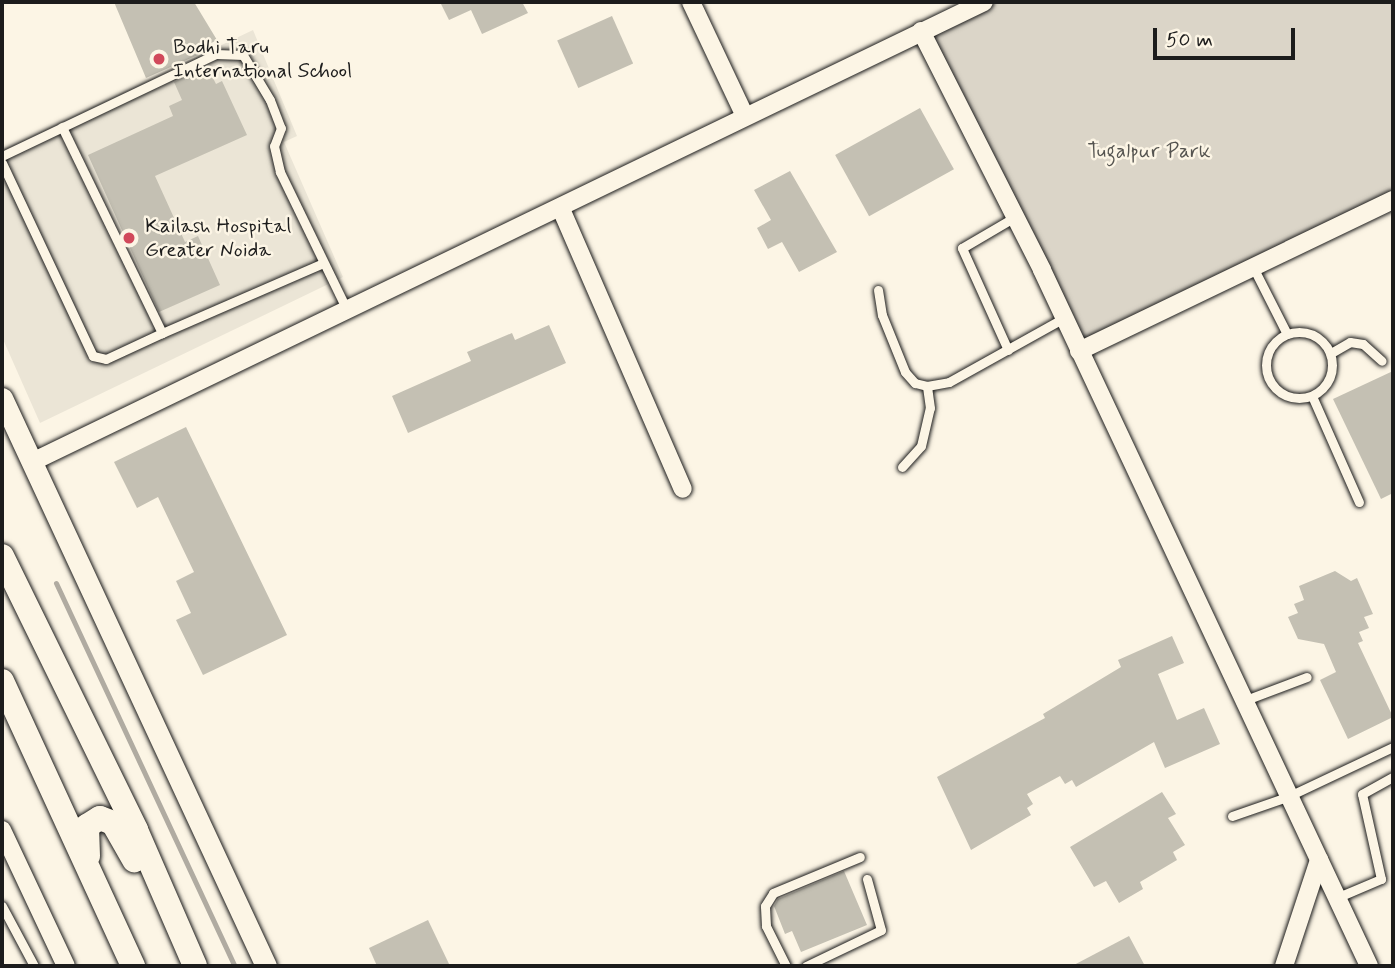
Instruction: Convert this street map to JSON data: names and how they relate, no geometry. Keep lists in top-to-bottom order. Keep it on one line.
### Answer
{"parks":["Tugalpur Park"],"places":["Bodhi Taru International School","Kailash Hospital Greater Noida"],"scale_bar":"50 m"}
